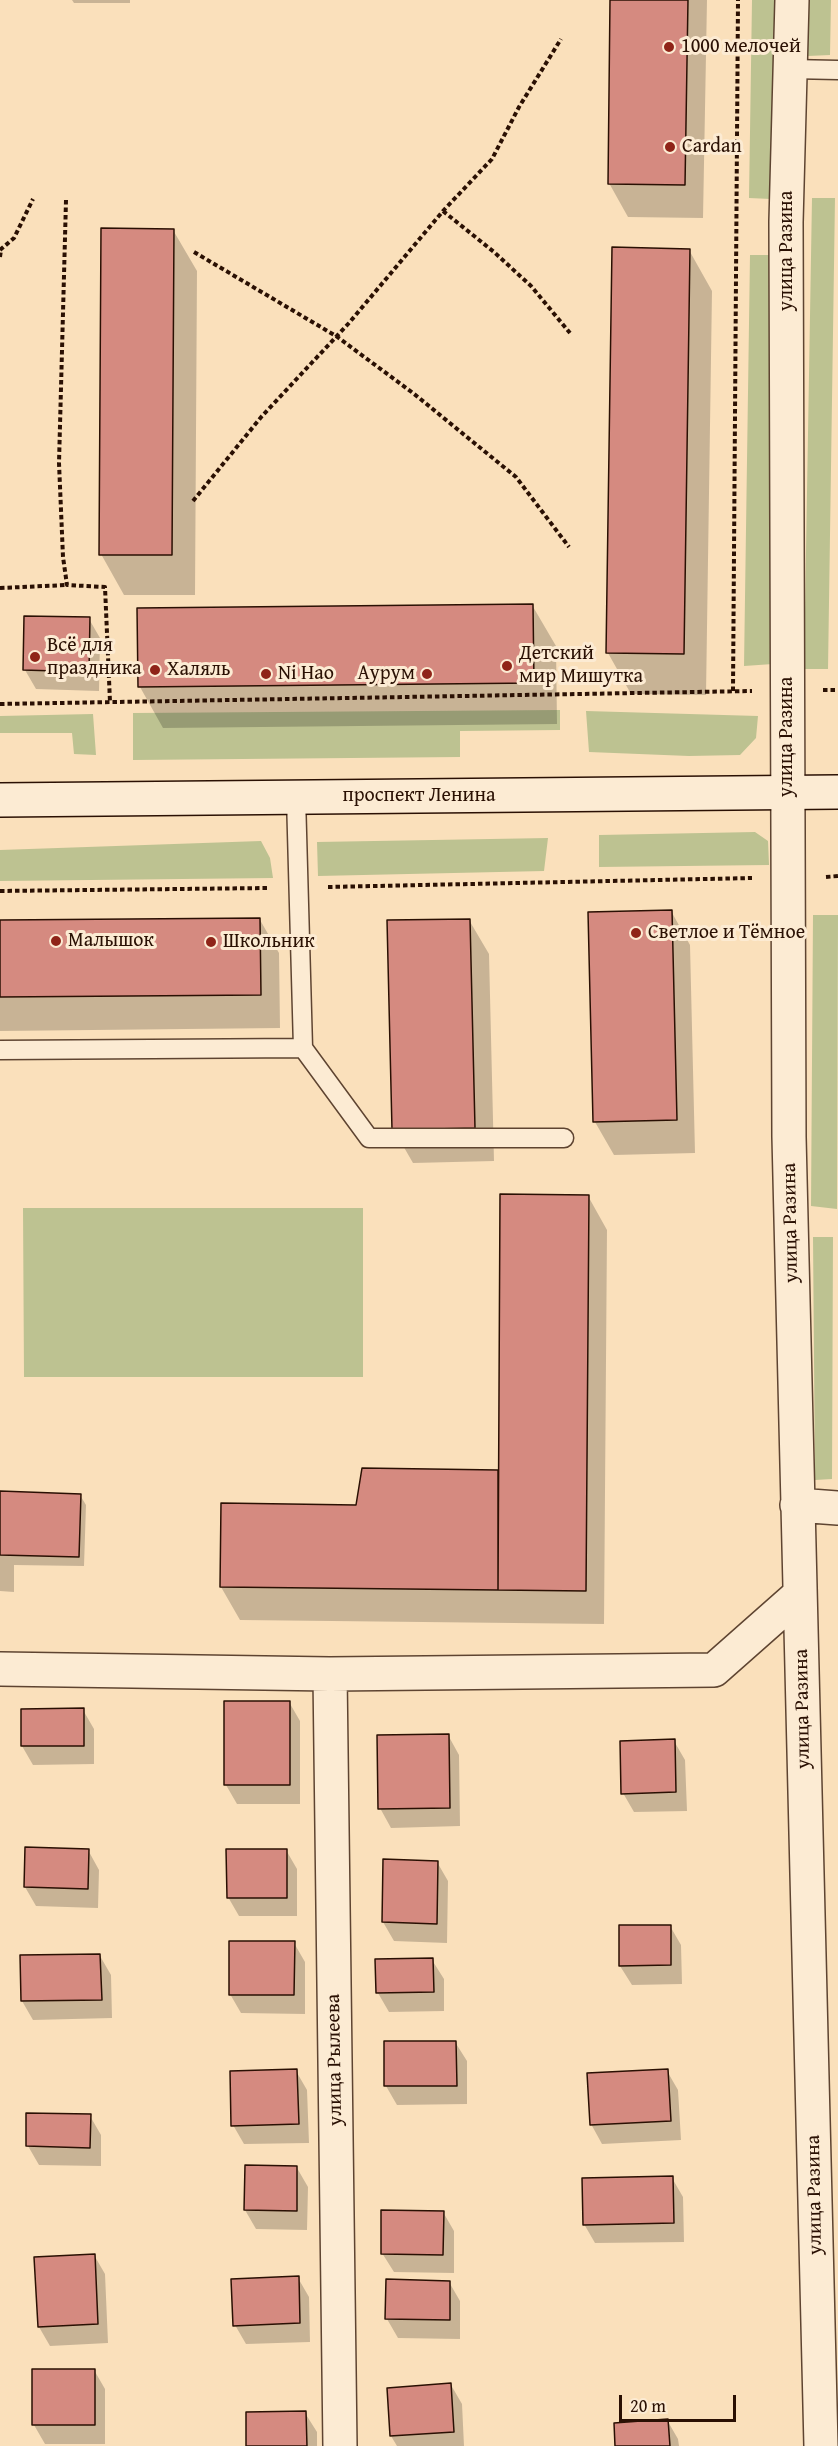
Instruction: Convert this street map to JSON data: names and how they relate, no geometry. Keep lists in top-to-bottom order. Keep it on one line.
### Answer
{"streets":{"street":["улица Разина","проспект Ленина","улица Рылеева"]},"crossings":[["улица Разина","проспект Ленина"]],"places":["1000 мелочей","Cardan","Всё для праздника","Детский мир Мишутка","Халяль","Ni Hao","Аурум","Светлое и Тёмное","Малышок","Школьник"],"scale_bar":"20 m"}
